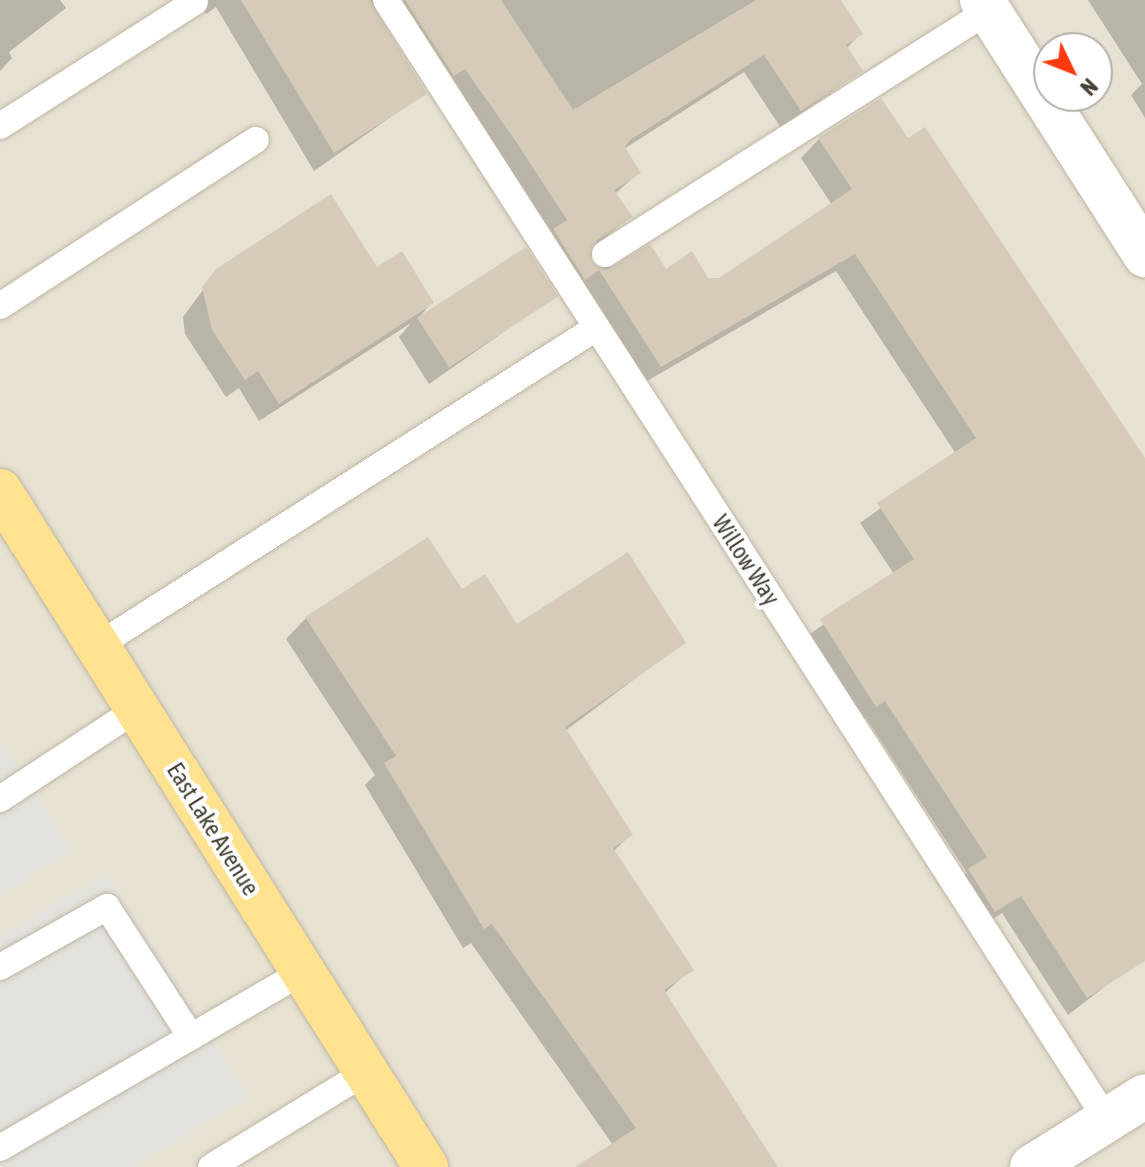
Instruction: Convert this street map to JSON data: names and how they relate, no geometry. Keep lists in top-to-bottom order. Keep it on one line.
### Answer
{"streets":{"main road":["East Lake Avenue"],"lane":["Willow Way"]},"north":"bottom right"}
